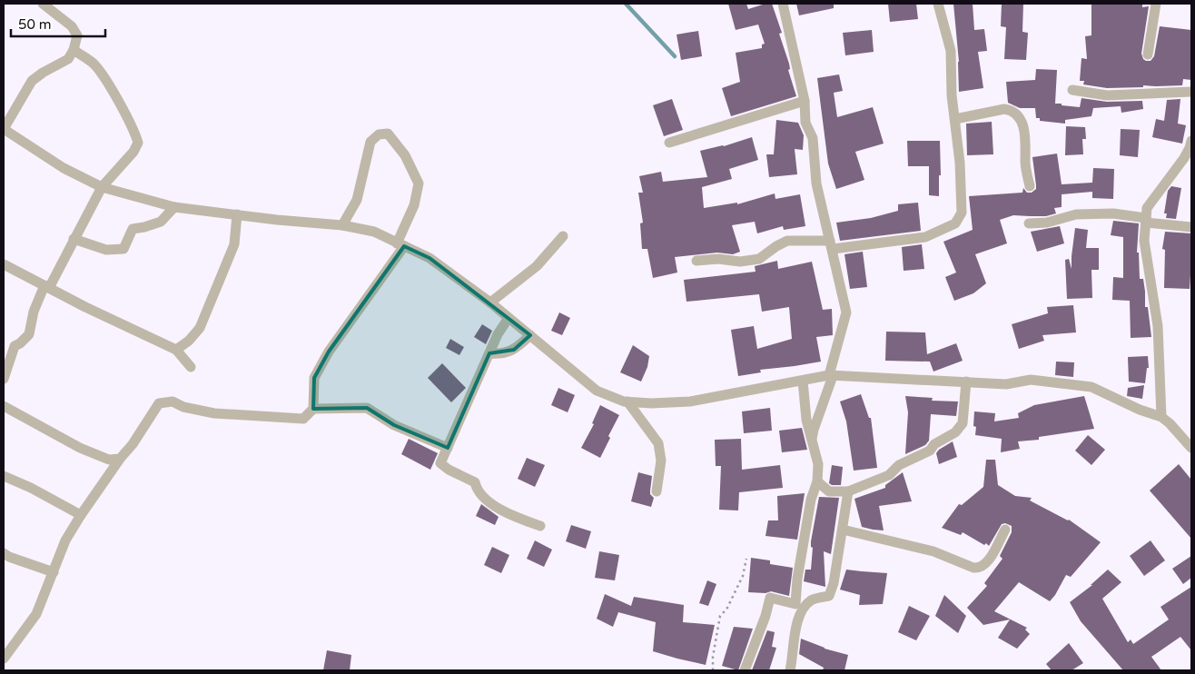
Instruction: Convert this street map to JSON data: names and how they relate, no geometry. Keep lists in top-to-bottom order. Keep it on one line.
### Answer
{"scale_bar":"50 m"}
